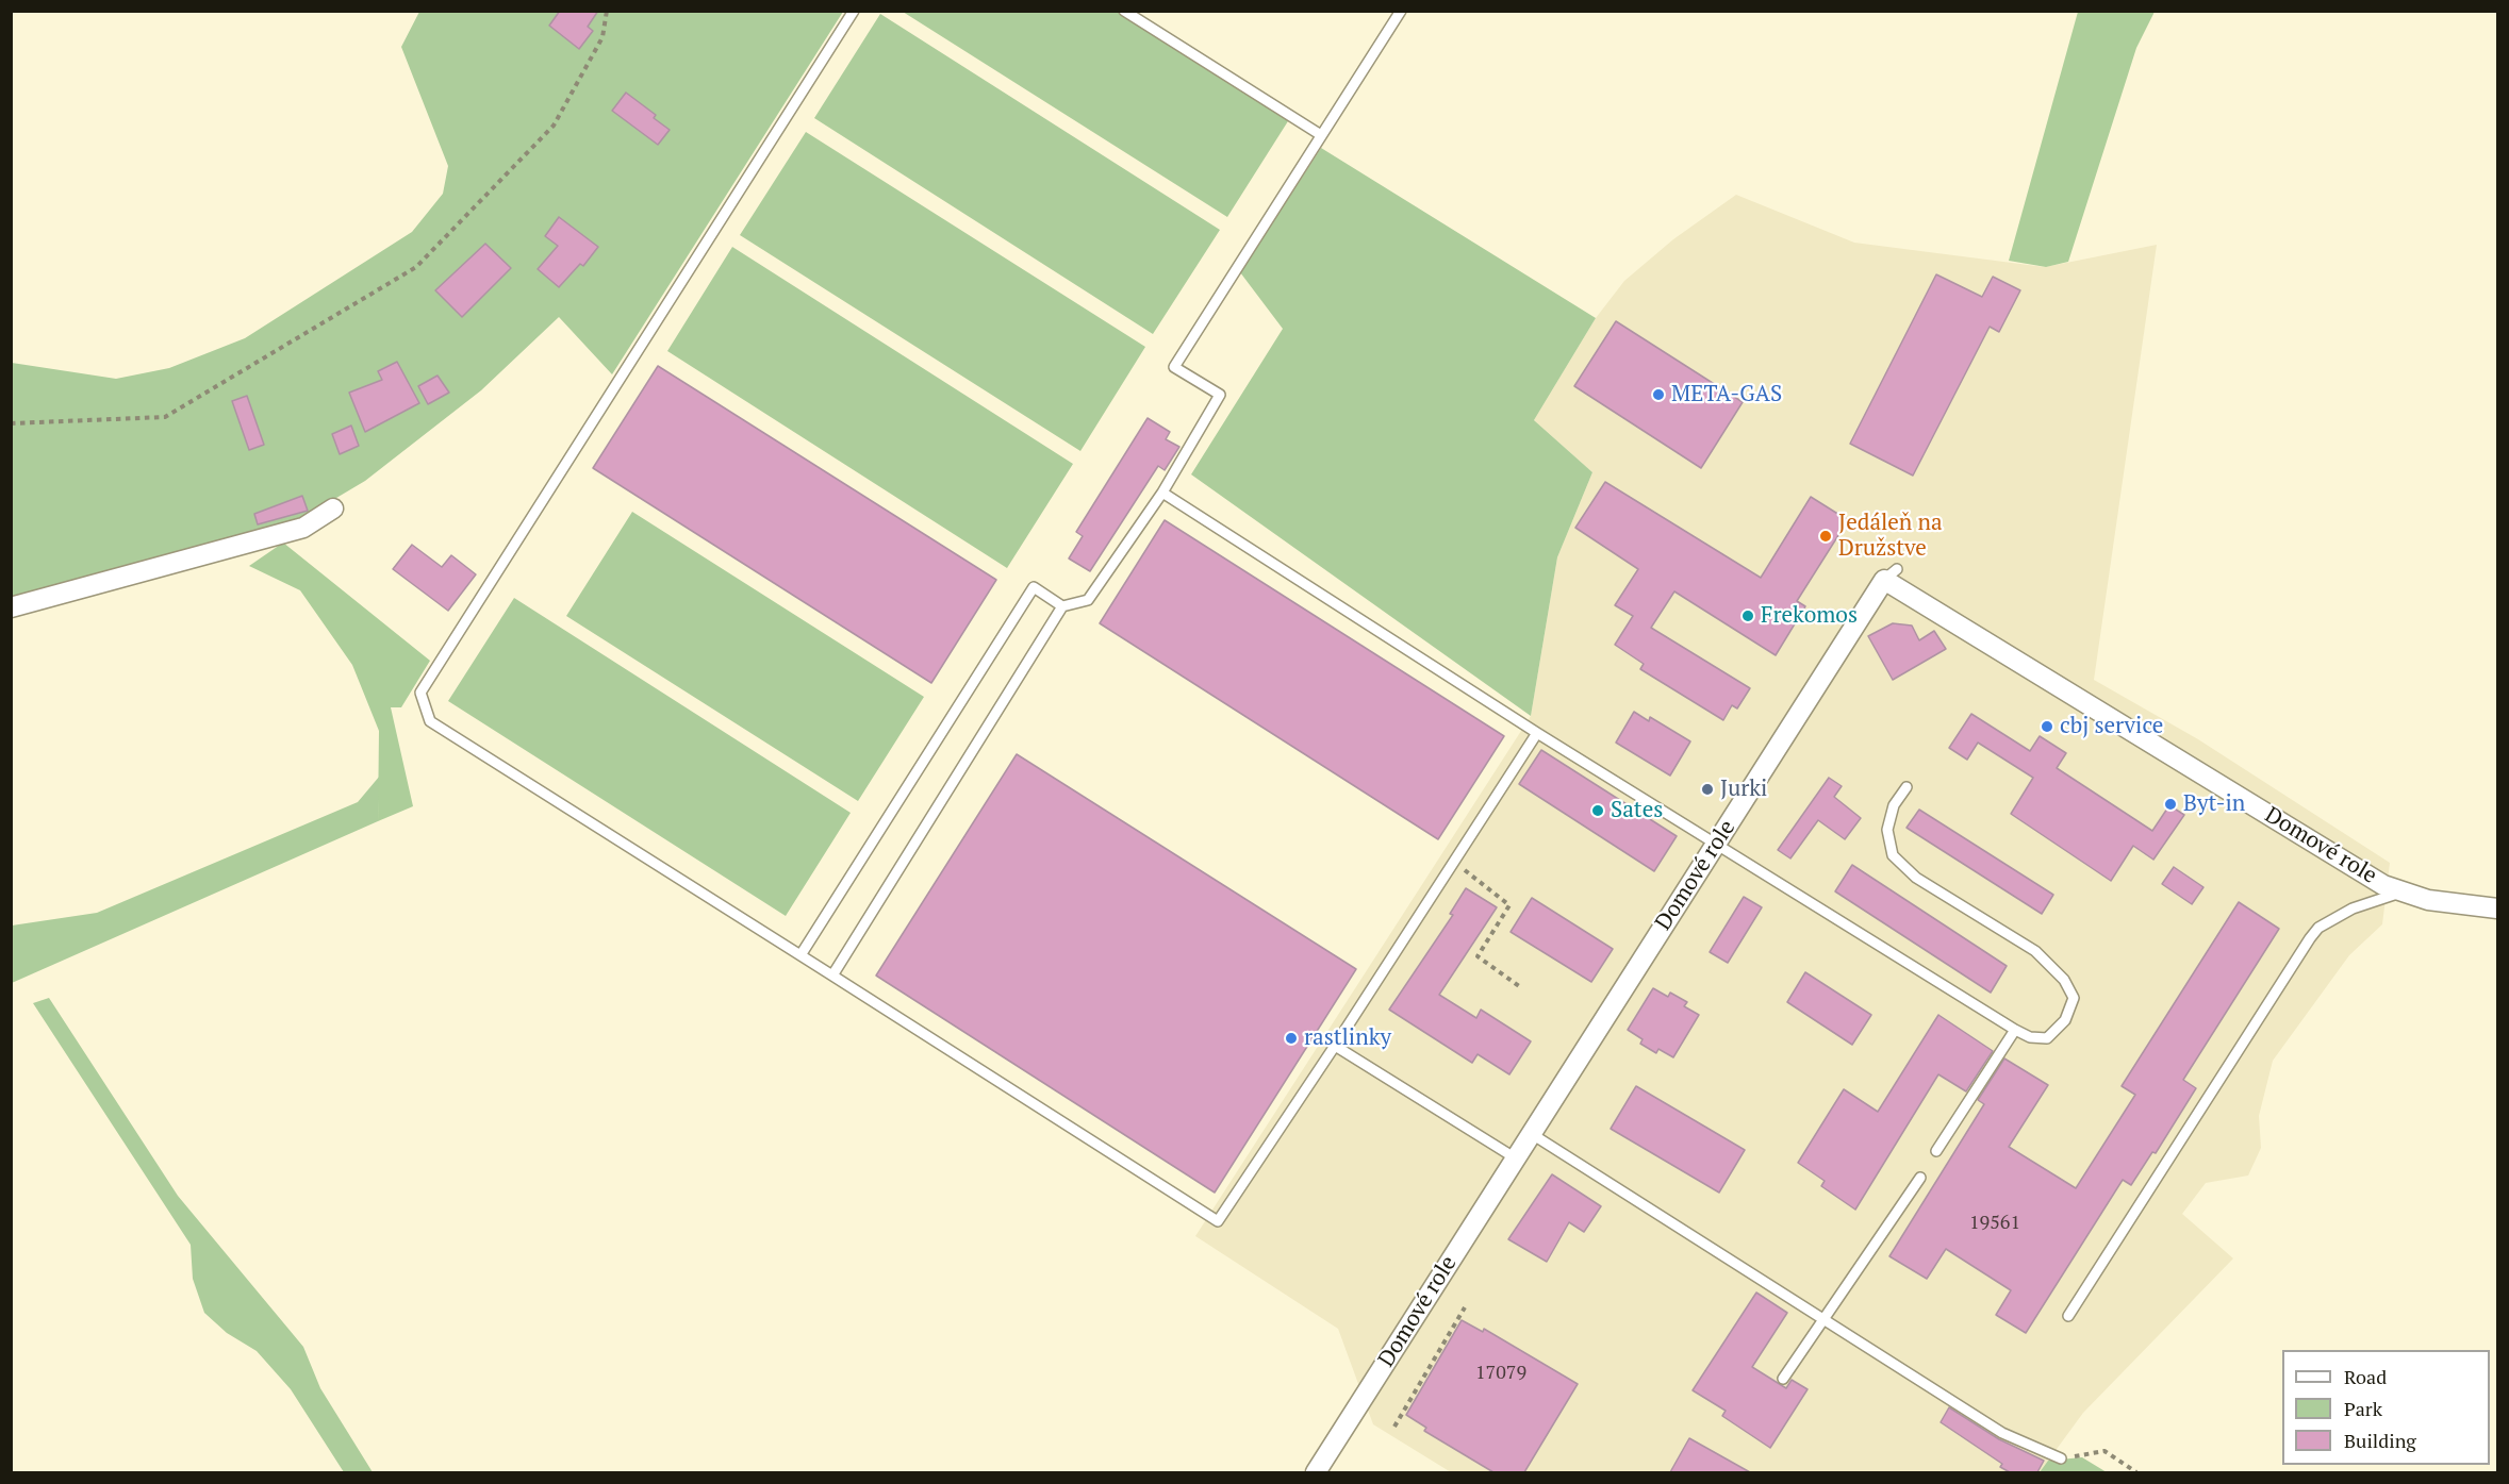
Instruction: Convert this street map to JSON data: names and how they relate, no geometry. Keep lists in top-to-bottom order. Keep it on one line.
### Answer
{"streets":{"street":["Domové role"]},"places":["META-GAS","Jedáleň na Družstve","Frekomos","cbj service","Jurki","Byt-in","Sates","rastlinky"],"house_numbers":["19561","17079"],"legend":["Road","Park","Building"]}
